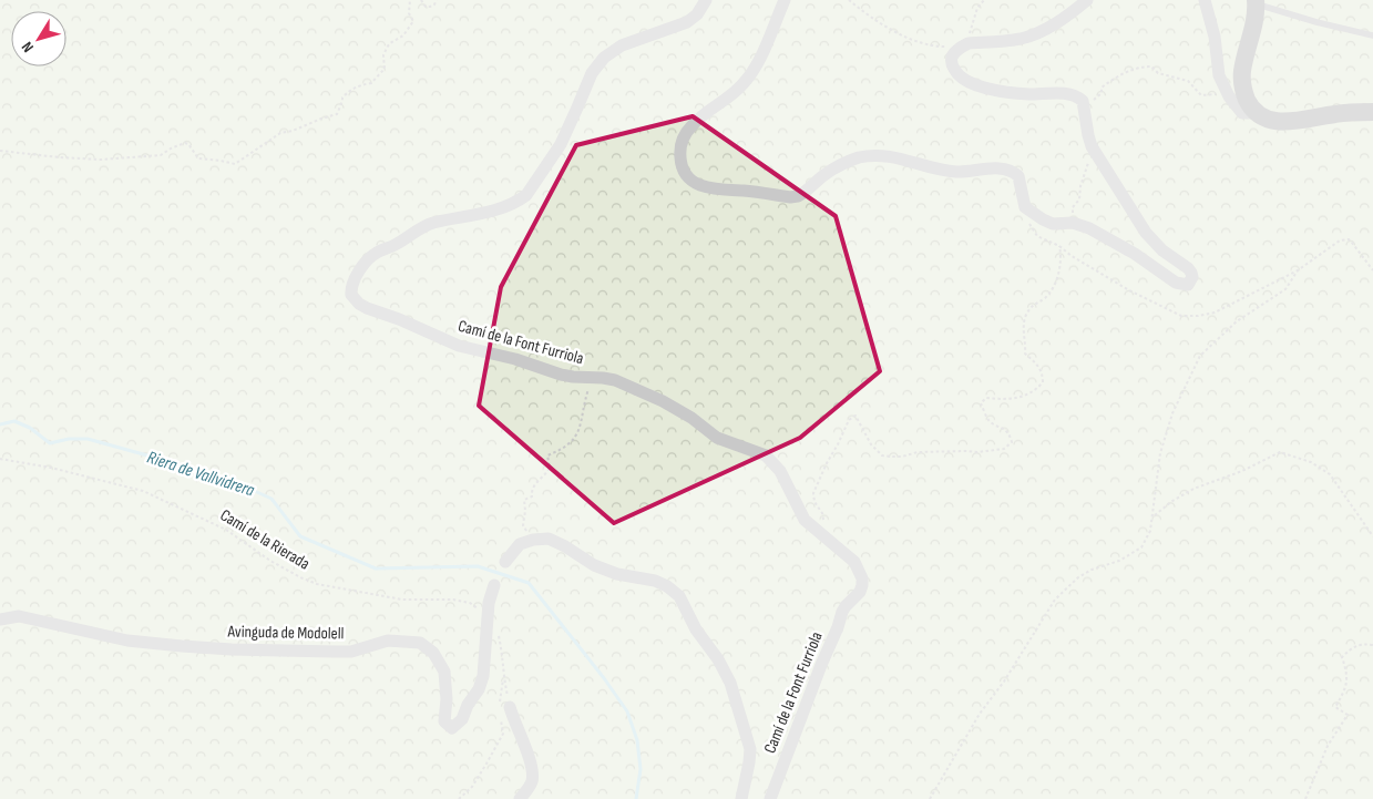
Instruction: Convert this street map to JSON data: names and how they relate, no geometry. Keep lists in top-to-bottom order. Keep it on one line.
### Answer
{"streets":{"street":["Camí de la Font Furriola","Avinguda de Modolell"],"path":["Camí de la Rierada"]},"crossings":[["Camí de la Rierada","Avinguda de Modolell"]],"water":["Riera de Vallvidrera"],"north":"bottom left"}
